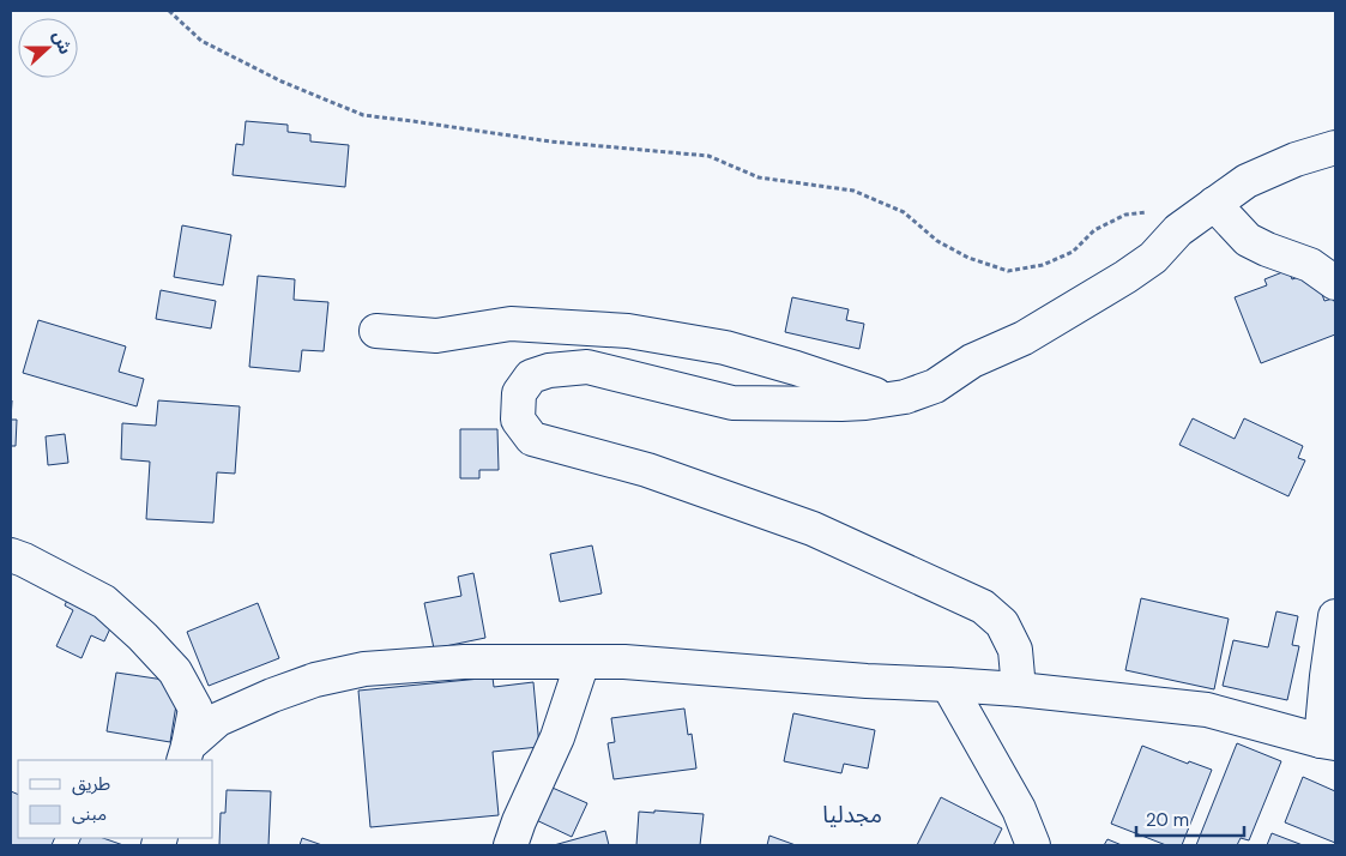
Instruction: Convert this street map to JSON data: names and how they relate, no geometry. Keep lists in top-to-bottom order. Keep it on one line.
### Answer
{"districts":["مجدليا"],"legend":["طريق","مبنى"],"scale_bar":"20 m","north":"right"}
